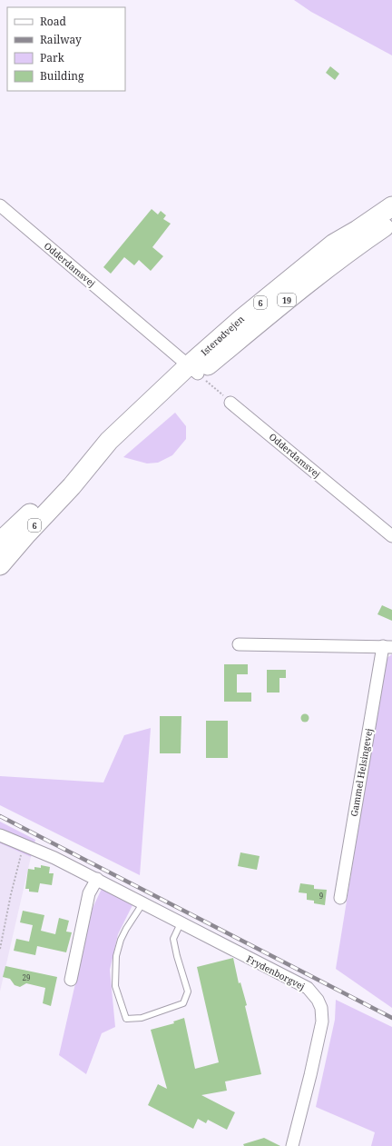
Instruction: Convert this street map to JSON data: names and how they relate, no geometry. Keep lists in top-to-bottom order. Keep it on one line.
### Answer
{"streets":{"highway":["19","6","Isterødvejen"],"street":["Odderdamsvej","Gammel Helsingevej","Frydenborgvej"]},"crossings":[["Odderdamsvej","Isterødvejen"],["6","Isterødvejen"]],"house_numbers":["9","29"],"legend":["Road","Railway","Park","Building"]}
